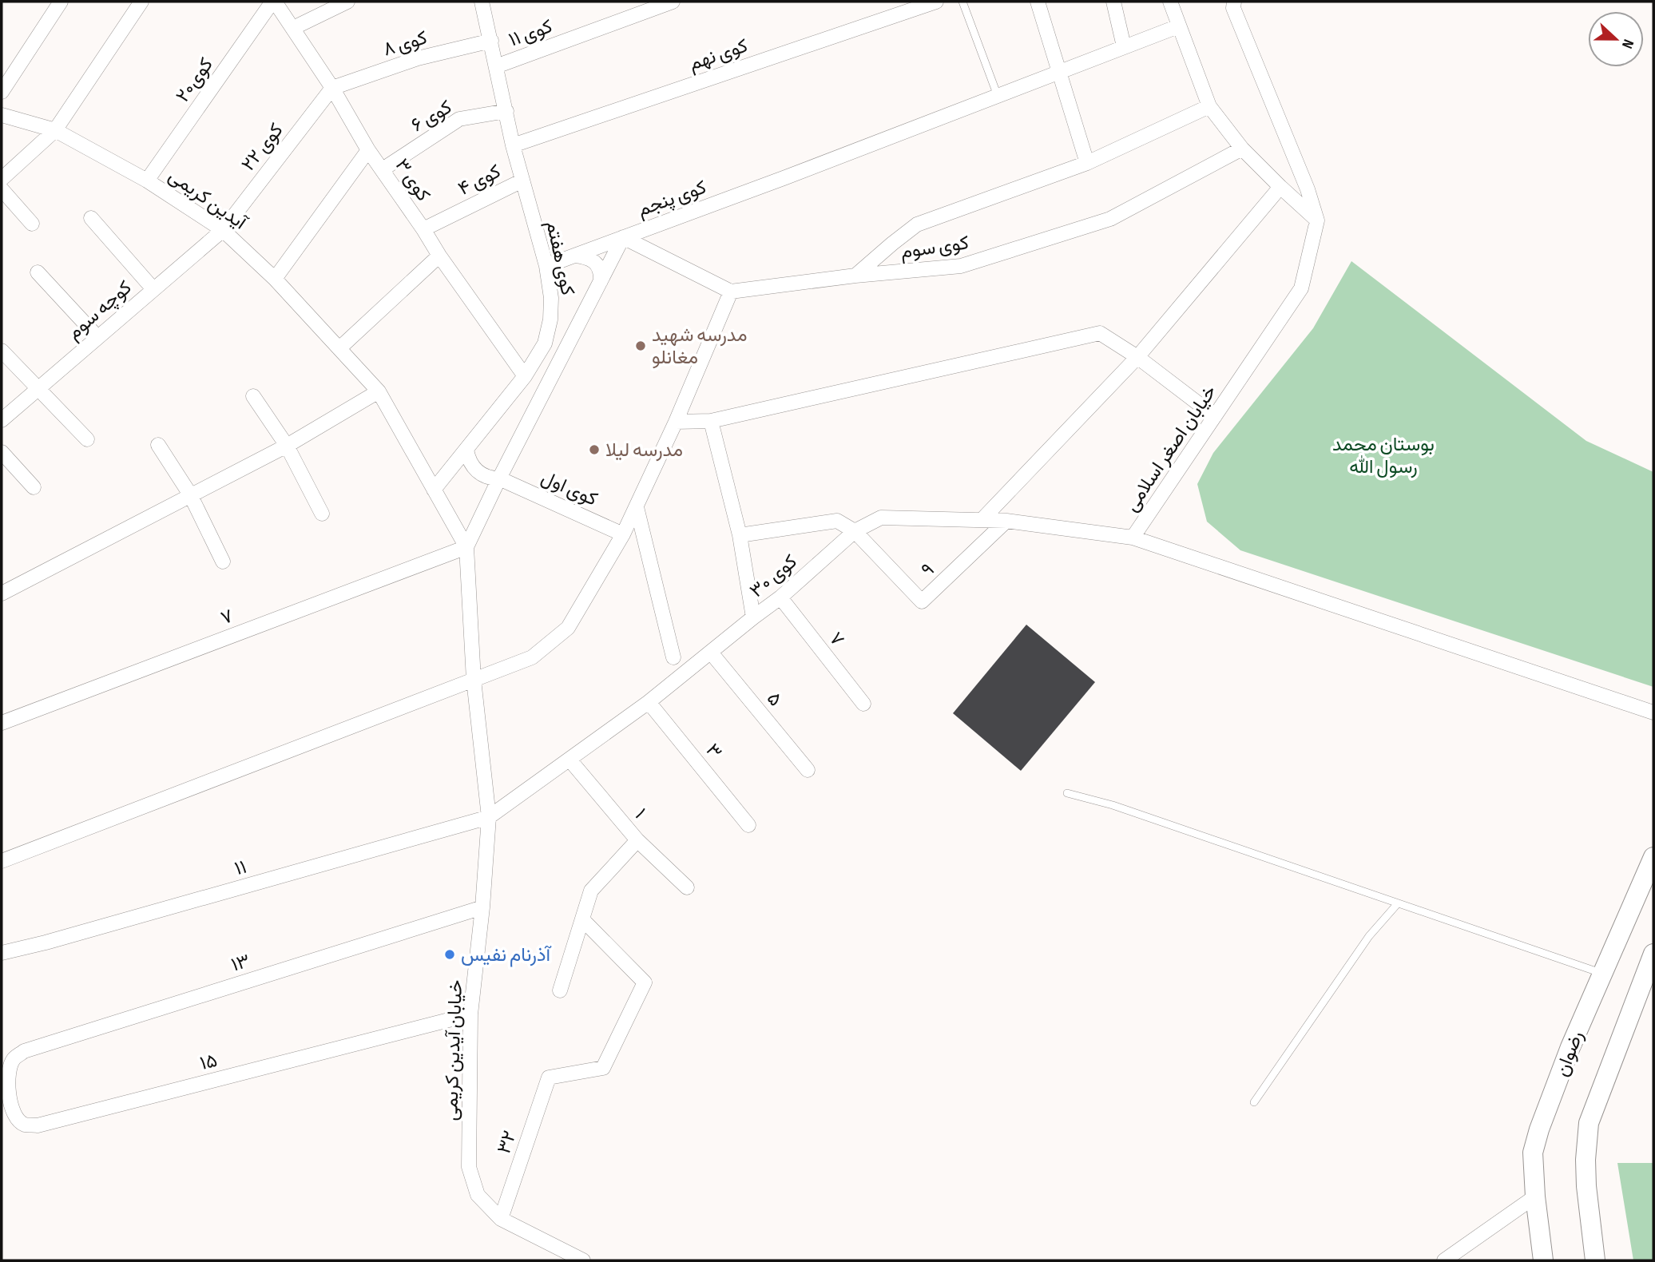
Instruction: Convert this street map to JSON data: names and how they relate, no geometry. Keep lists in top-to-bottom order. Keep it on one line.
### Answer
{"streets":{"main road":["رضوان"],"street":["کوی ۱۱","کوی ۸","کوی نهم","کوی۲۰","کوی ۶","کوی ۲۲","کوی ۳","کوی ۴","کوی پنجم","آیدین کریمی","کوی سوم","کوی هفتم","کوچه سوم","خیابان اصغر اسلامی","کوی اول","۹","کوی ۳۰","۷","۵","۳","۱","۱۱","۱۳","خیابان آیدین کریمی","۱۵","۳۲"]},"crossings":[["کوی ۱۱","کوی هفتم"],["کوی ۸","کوی ۲۲"],["کوی ۸","کوی ۳"],["کوی ۸","کوی هفتم"],["کوی نهم","کوی هفتم"],["کوی۲۰","کوی ۳"],["کوی۲۰","آیدین کریمی"],["کوی ۶","کوی ۳"],["کوی ۶","کوی هفتم"],["کوی ۲۲","کوی ۳"],["کوی ۲۲","آیدین کریمی"],["کوی ۲۲","کوچه سوم"],["کوی ۳","کوی ۴"],["کوی ۳","کوی هفتم"],["کوی ۴","کوی هفتم"],["کوی پنجم","آیدین کریمی"],["کوی پنجم","کوی اول"],["کوی پنجم","۷"],["کوی پنجم","خیابان آیدین کریمی"],["آیدین کریمی","کوی هفتم"],["آیدین کریمی","کوچه سوم"],["آیدین کریمی","۷"],["آیدین کریمی","خیابان آیدین کریمی"],["کوی هفتم","کوی اول"],["خیابان اصغر اسلامی","کوی ۳۰"],["۹","کوی ۳۰"],["کوی ۳۰","۷"],["کوی ۳۰","۵"],["کوی ۳۰","۳"],["کوی ۳۰","۱"],["کوی ۳۰","۱۱"],["کوی ۳۰","خیابان آیدین کریمی"],["۷","خیابان آیدین کریمی"],["۱۱","خیابان آیدین کریمی"],["۱۳","خیابان آیدین کریمی"],["۱۳","۱۵"],["خیابان آیدین کریمی","۱۵"],["خیابان آیدین کریمی","۳۲"]],"parks":["بوستان محمد رسول الله"],"places":["مدرسه شهید مغانلو","مدرسه لیلا","آذرنام نفیس"],"north":"right"}
